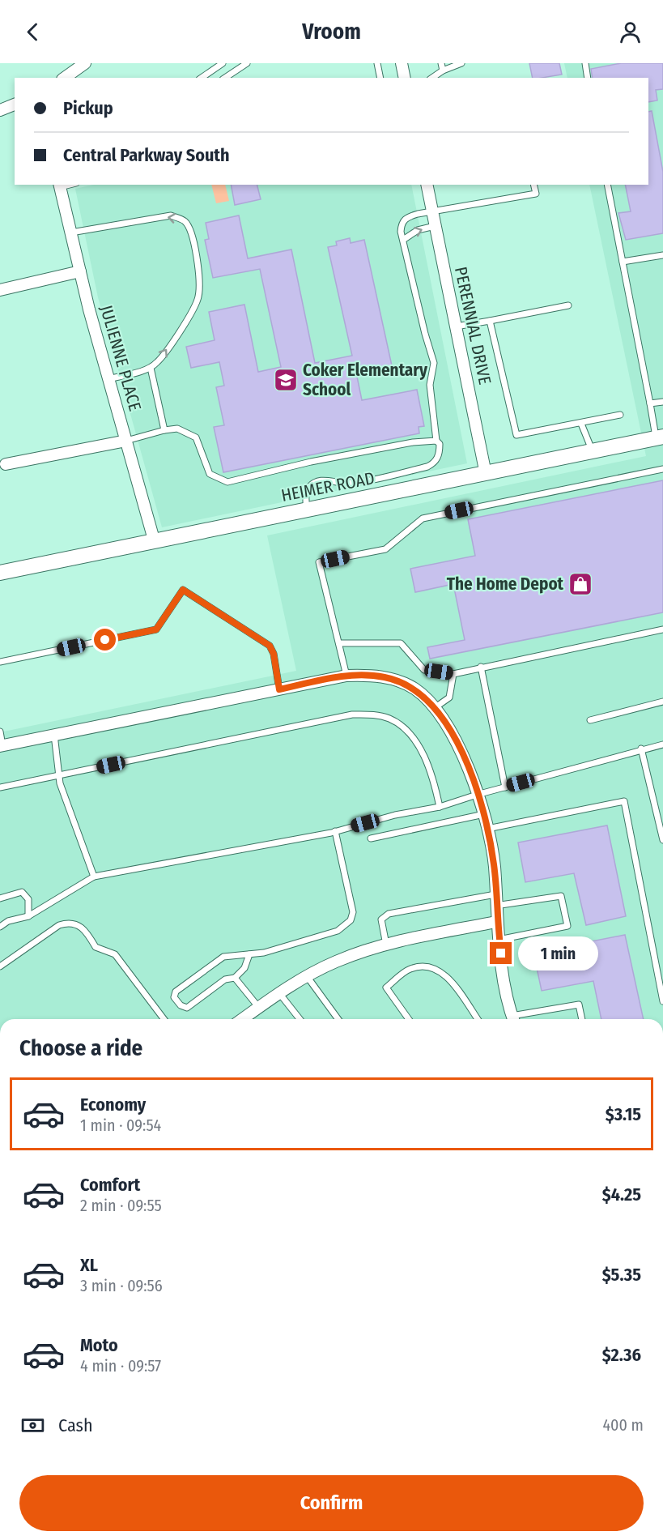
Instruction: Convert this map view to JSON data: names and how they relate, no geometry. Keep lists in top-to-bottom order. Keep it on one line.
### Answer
{"streets":{"street":["PERENNIAL DRIVE","JULIENNE PLACE","HEIMER ROAD"]},"crossings":[["PERENNIAL DRIVE","HEIMER ROAD"],["JULIENNE PLACE","HEIMER ROAD"]],"places":{"school or university":["Coker Elementary School"],"shop":["The Home Depot"]},"page":{"header":"Vroom","banner":["Pickup","Central Parkway South"],"bubble":"1 min","heading":"Choose a ride","list":[{"name":"Economy","note":"1 min · 09:54","value":"$3.15"},{"name":"Comfort","note":"2 min · 09:55","value":"$4.25"},{"name":"XL","note":"3 min · 09:56","value":"$5.35"},{"name":"Moto","note":"4 min · 09:57","value":"$2.36"}],"pay":["Cash","400 m"],"buttons":"Confirm"}}
